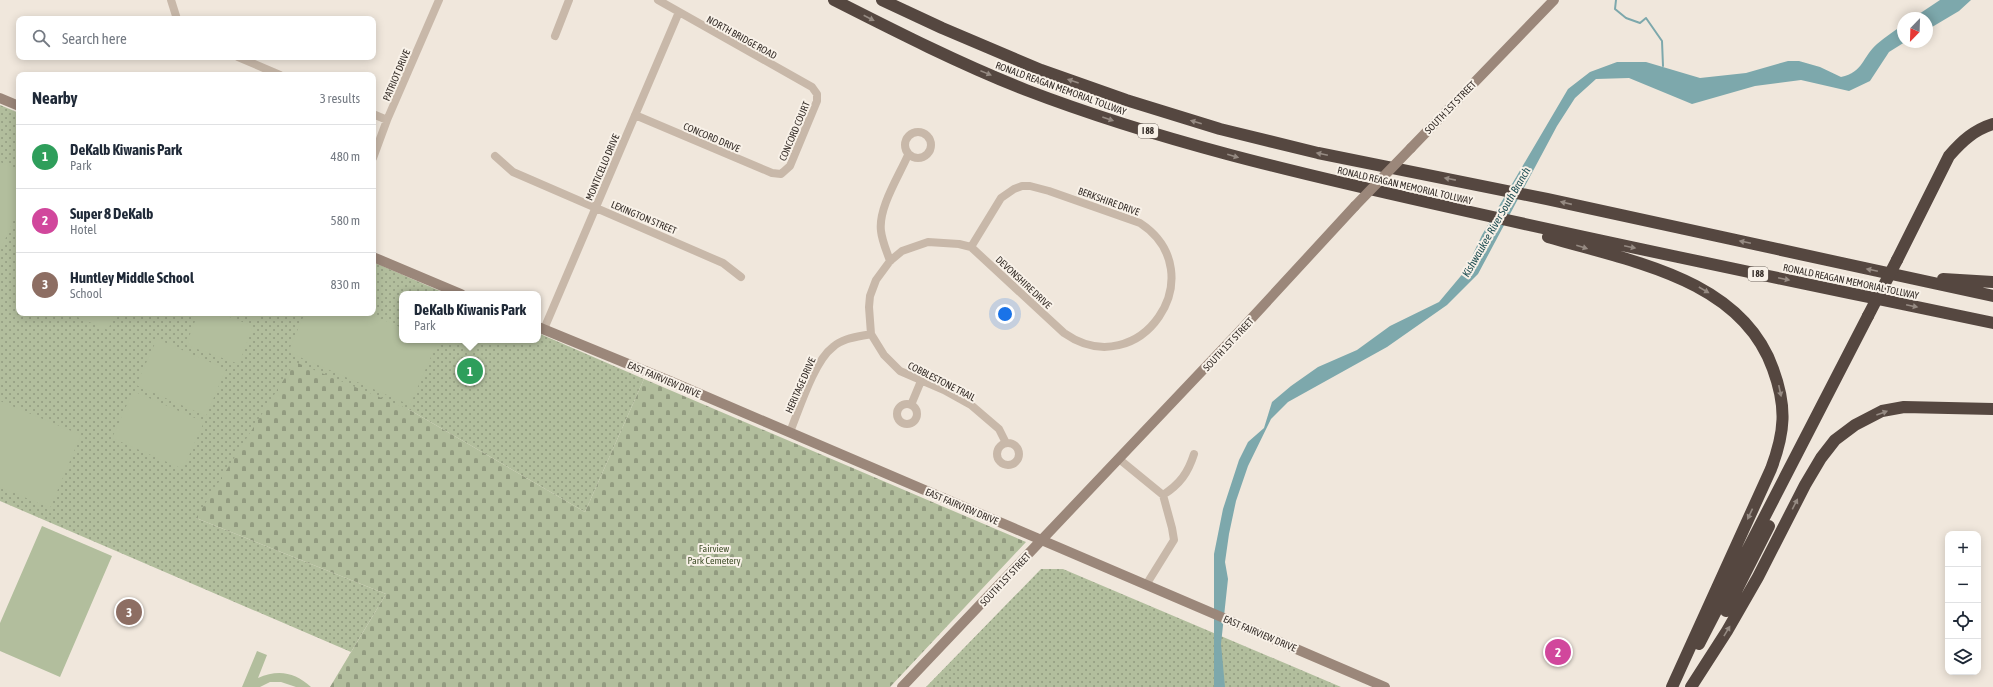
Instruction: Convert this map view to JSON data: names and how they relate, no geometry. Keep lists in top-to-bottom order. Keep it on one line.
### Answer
{"streets":{"highway":["RONALD REAGAN MEMORIAL TOLLWAY","I 88"],"street":["NORTH BRIDGE ROAD","PATRIOT DRIVE","SOUTH 1ST STREET","CONCORD COURT","CONCORD DRIVE","MONTICELLO DRIVE","BERKSHIRE DRIVE","LEXINGTON STREET","DEVONSHIRE DRIVE","EAST FAIRVIEW DRIVE","COBBLESTONE TRAIL","HERITAGE DRIVE"]},"crossings":[["NORTH BRIDGE ROAD","CONCORD COURT"],["NORTH BRIDGE ROAD","MONTICELLO DRIVE"],["SOUTH 1ST STREET","EAST FAIRVIEW DRIVE"],["CONCORD COURT","CONCORD DRIVE"],["CONCORD DRIVE","MONTICELLO DRIVE"],["MONTICELLO DRIVE","LEXINGTON STREET"],["MONTICELLO DRIVE","EAST FAIRVIEW DRIVE"],["BERKSHIRE DRIVE","DEVONSHIRE DRIVE"],["EAST FAIRVIEW DRIVE","HERITAGE DRIVE"],["COBBLESTONE TRAIL","HERITAGE DRIVE"]],"water":["Kishwaukee River South Branch"],"parks":["Fairview Park Cemetery"],"north":"bottom left","page":{"search":"Search here","heading":["Nearby","3 results"],"list":[{"mark":"1","name":"DeKalb Kiwanis Park","note":"Park","value":"480 m"},{"mark":"2","name":"Super 8 DeKalb","note":"Hotel","value":"580 m"},{"mark":"3","name":"Huntley Middle School","note":"School","value":"830 m"}],"popup":["DeKalb Kiwanis Park","Park"],"pins":["1","3","2"],"map_buttons":["+","−"]}}
